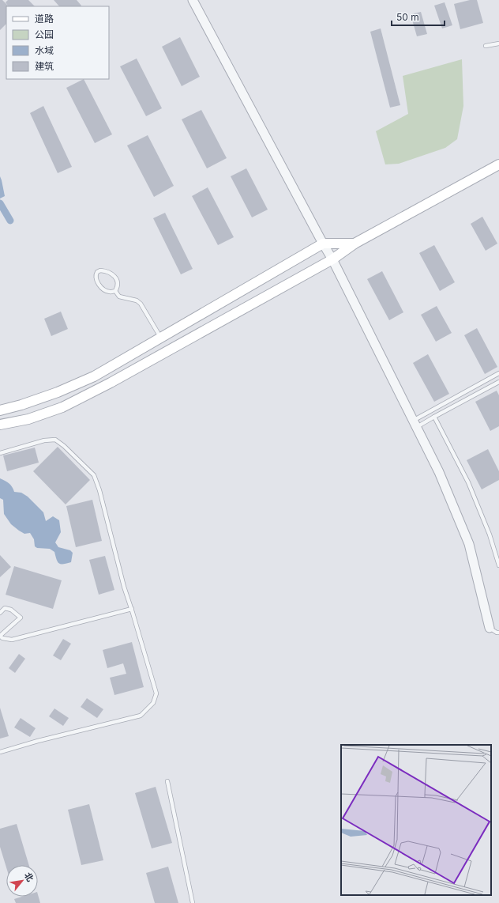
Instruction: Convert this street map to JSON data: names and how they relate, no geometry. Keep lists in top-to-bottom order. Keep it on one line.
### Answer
{"legend":["道路","公园","水域","建筑"],"scale_bar":"50 m","north":"top right"}
